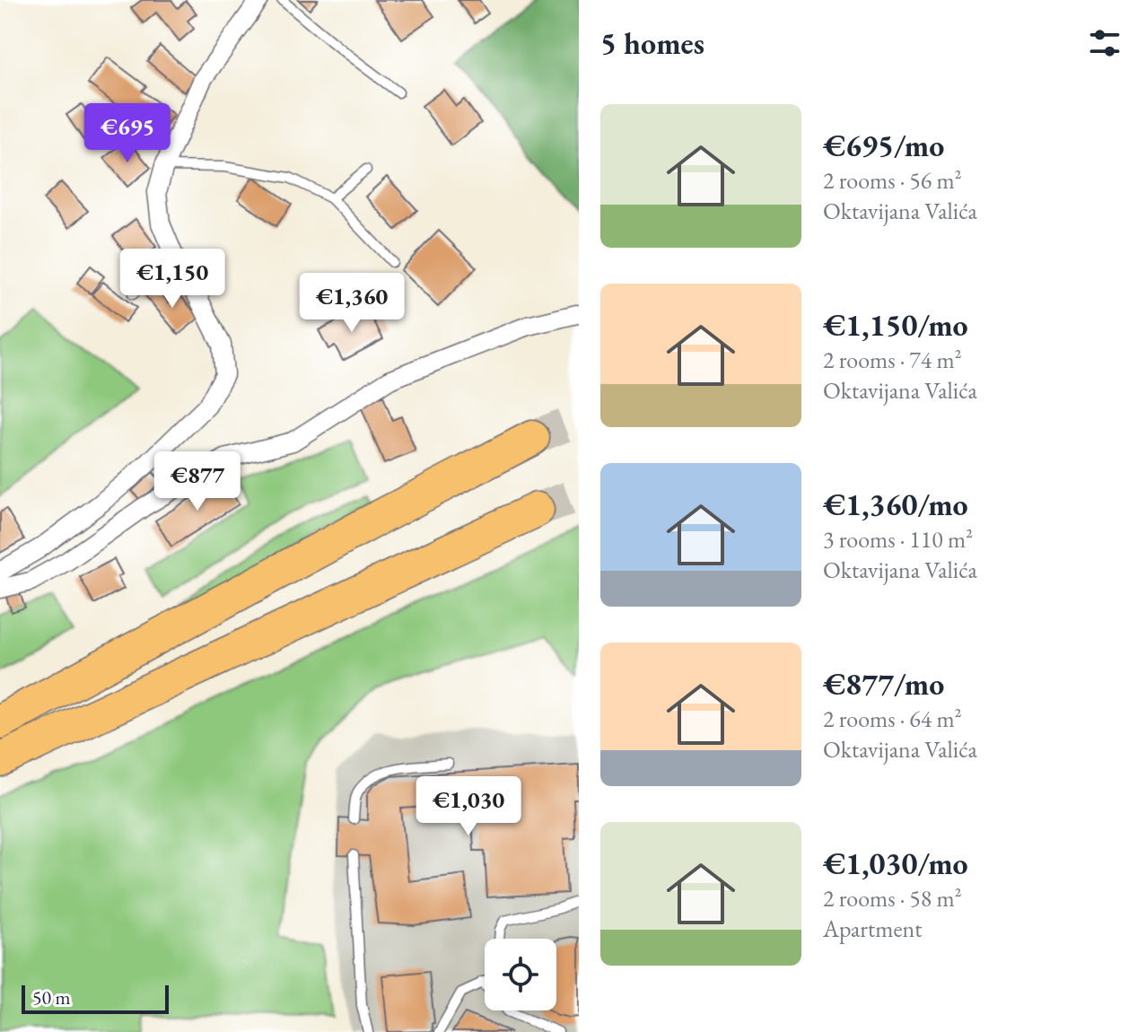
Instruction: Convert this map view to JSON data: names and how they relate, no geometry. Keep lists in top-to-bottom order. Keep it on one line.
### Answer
{"scale_bar":"50 m","page":{"heading":"5 homes","list":[{"name":"€695/mo","note":"2 rooms · 56 m² · Oktavijana Valića"},{"name":"€1,150/mo","note":"2 rooms · 74 m² · Oktavijana Valića"},{"name":"€1,360/mo","note":"3 rooms · 110 m² · Oktavijana Valića"},{"name":"€877/mo","note":"2 rooms · 64 m² · Oktavijana Valića"},{"name":"€1,030/mo","note":"2 rooms · 58 m² · Apartment"}],"price":["€695","€1,150","€1,360","€877","€1,030"],"scale":"50 m"}}
